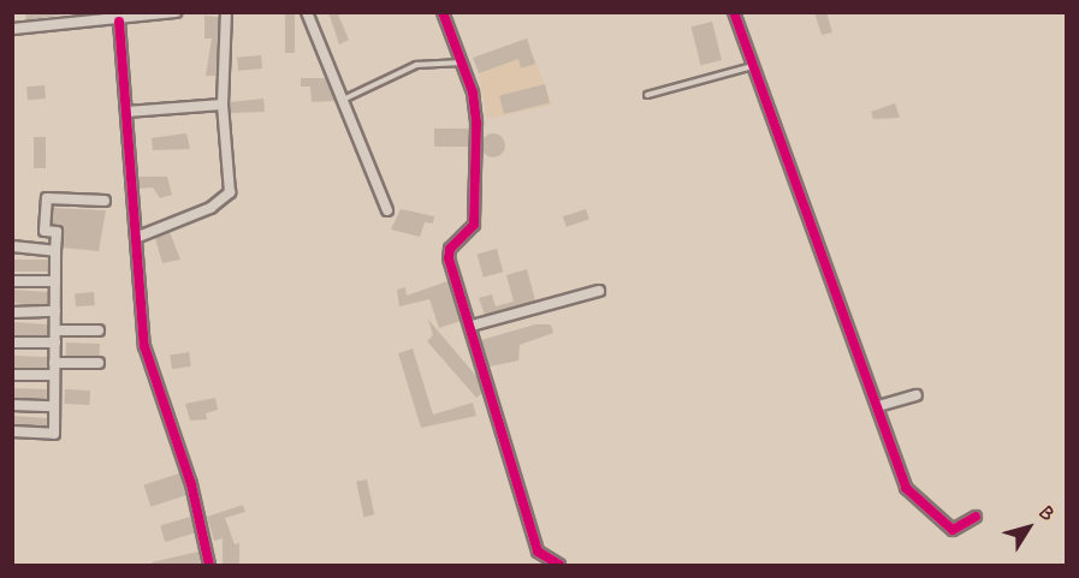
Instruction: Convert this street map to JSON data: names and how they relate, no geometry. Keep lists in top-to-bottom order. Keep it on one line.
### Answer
{"north":"top right"}
